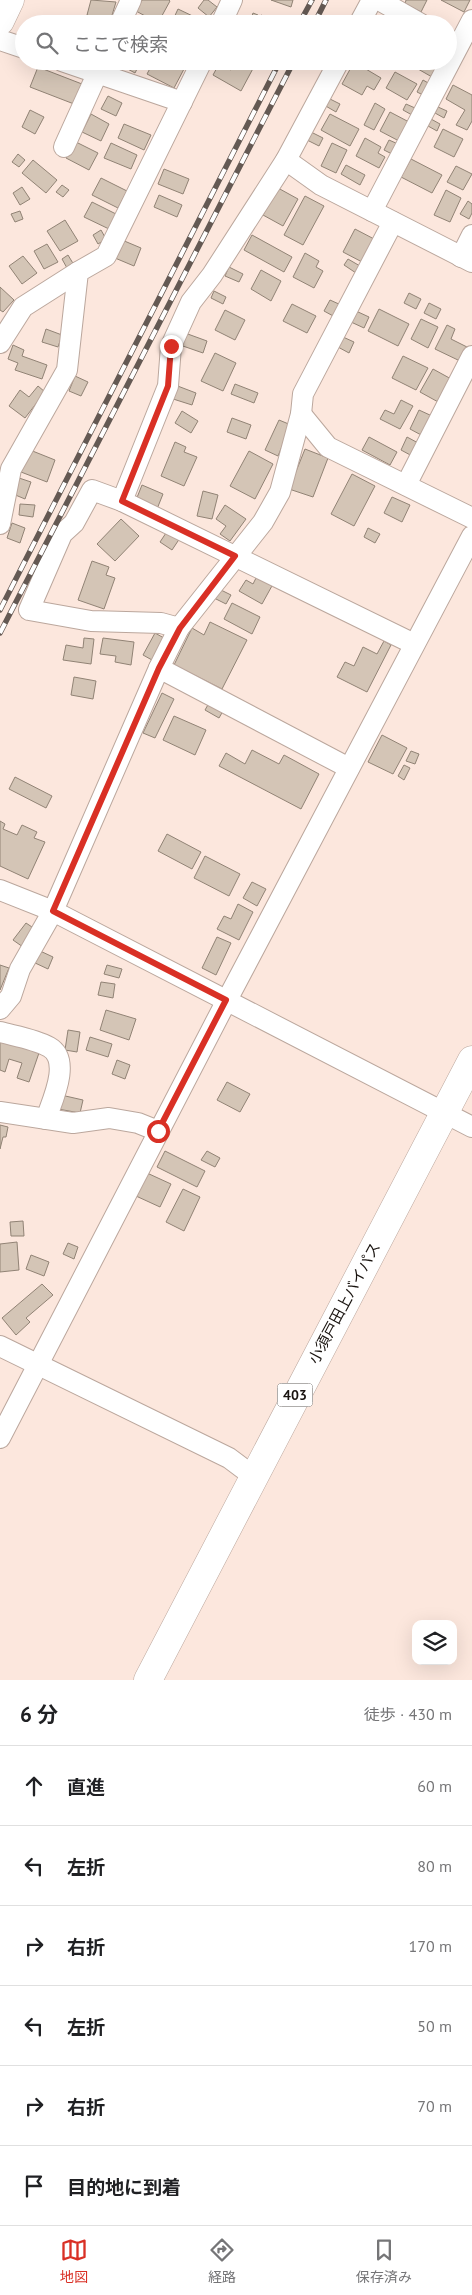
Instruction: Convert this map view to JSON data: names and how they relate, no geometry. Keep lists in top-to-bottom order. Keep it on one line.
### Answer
{"streets":{"highway":["小須戸田上バイパス","403"]},"page":{"search":"ここで検索","heading":["6 分","徒歩 · 430 m"],"list":[["直進","60 m"],["左折","80 m"],["右折","170 m"],["左折","50 m"],["右折","70 m"],"目的地に到着"],"nav":["地図","経路","保存済み"]}}
